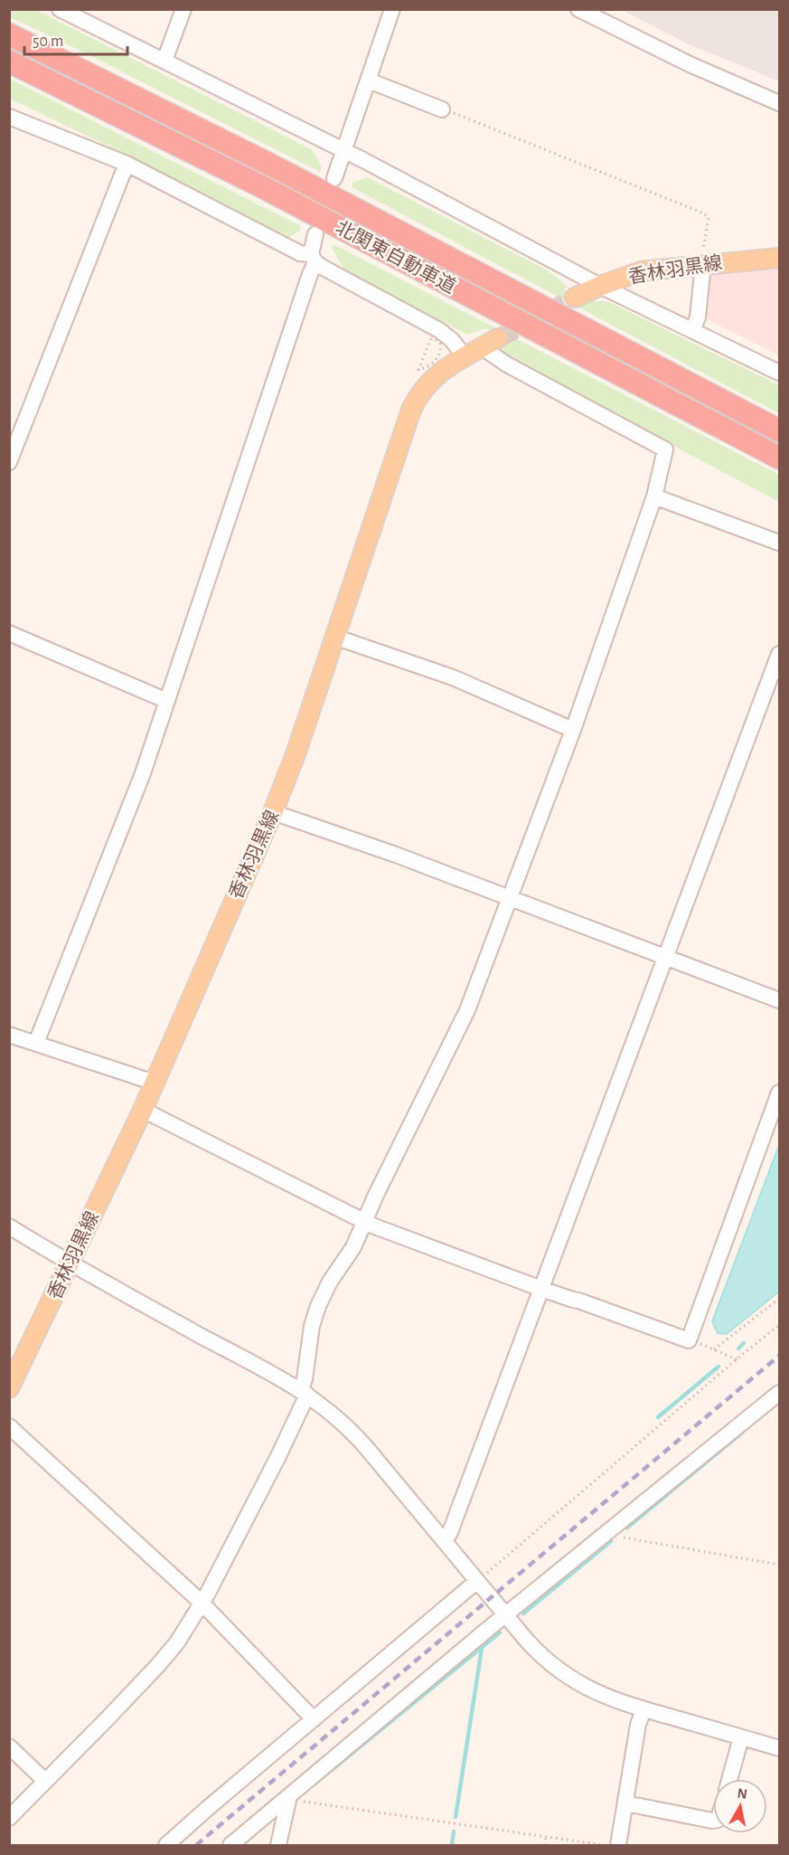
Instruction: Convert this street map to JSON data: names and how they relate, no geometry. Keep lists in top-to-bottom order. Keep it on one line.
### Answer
{"streets":{"highway":["北関東自動車道"],"main road":["香林羽黒線"]},"scale_bar":"50 m","north":"top"}
